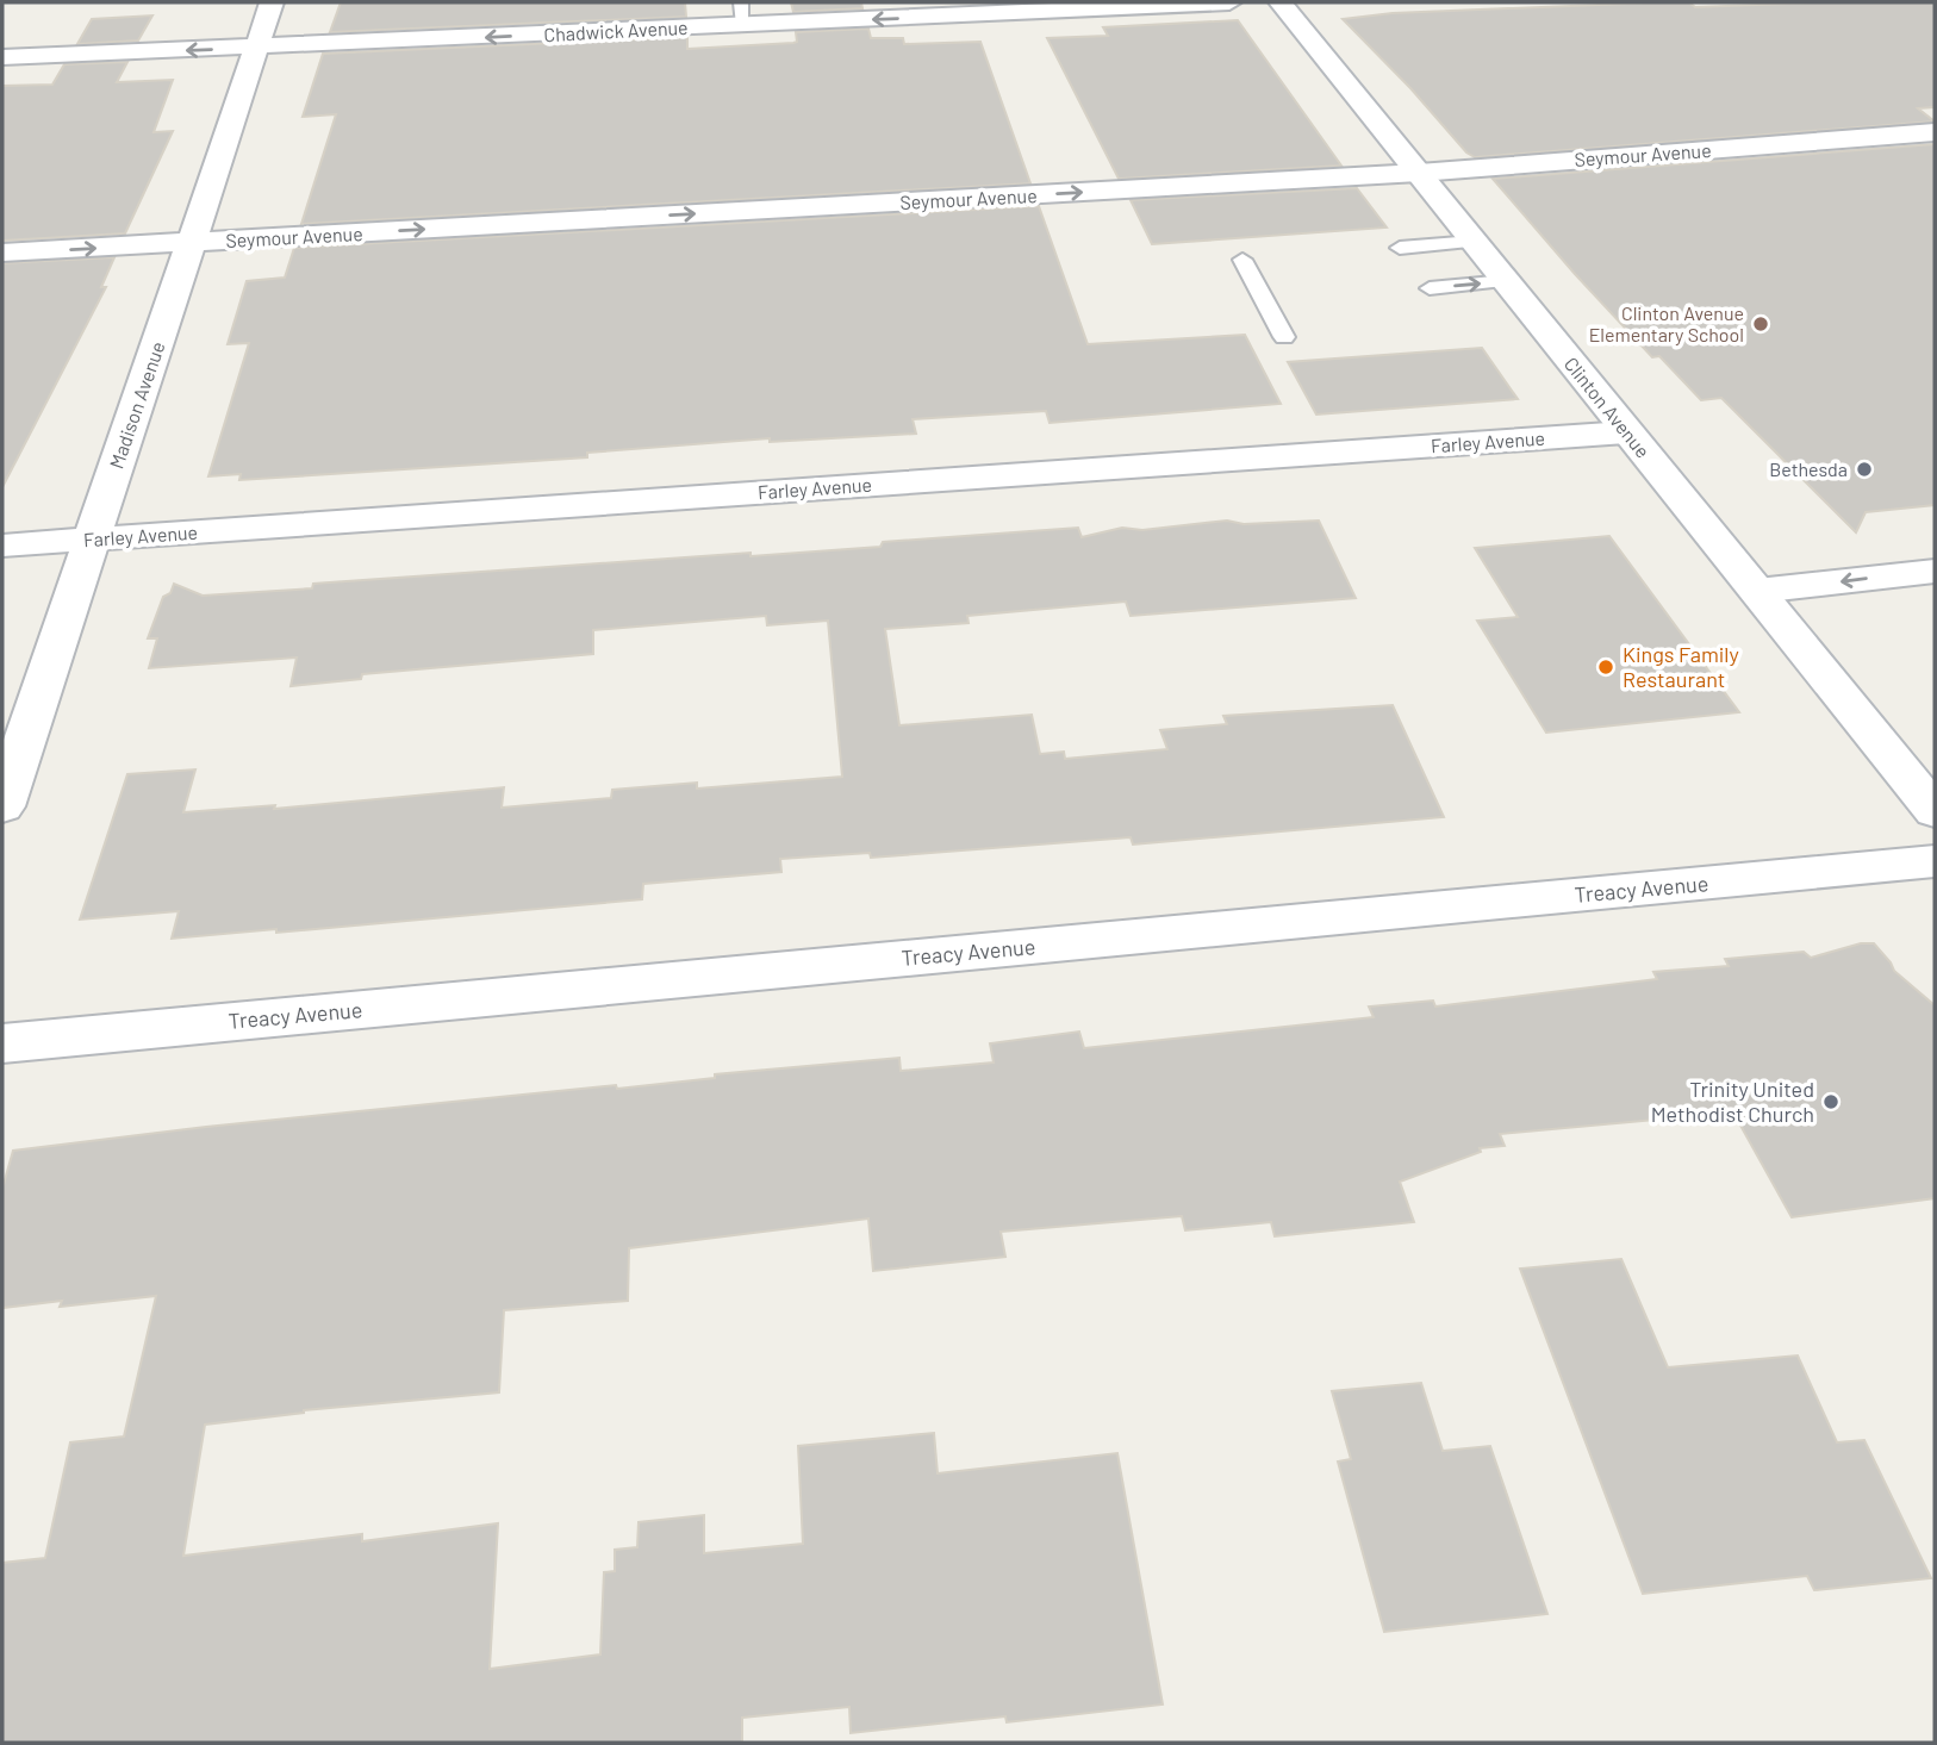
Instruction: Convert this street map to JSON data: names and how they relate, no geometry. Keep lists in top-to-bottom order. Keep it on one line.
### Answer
{"streets":{"street":["Chadwick Avenue","Seymour Avenue","Madison Avenue","Clinton Avenue","Farley Avenue","Treacy Avenue"]},"crossings":[["Chadwick Avenue","Madison Avenue"],["Seymour Avenue","Madison Avenue"],["Seymour Avenue","Clinton Avenue"],["Madison Avenue","Farley Avenue"],["Clinton Avenue","Farley Avenue"]],"one_way":["Chadwick Avenue","Seymour Avenue"],"places":["Clinton Avenue Elementary School","Bethesda","Kings Family Restaurant","Trinity United Methodist Church"]}
